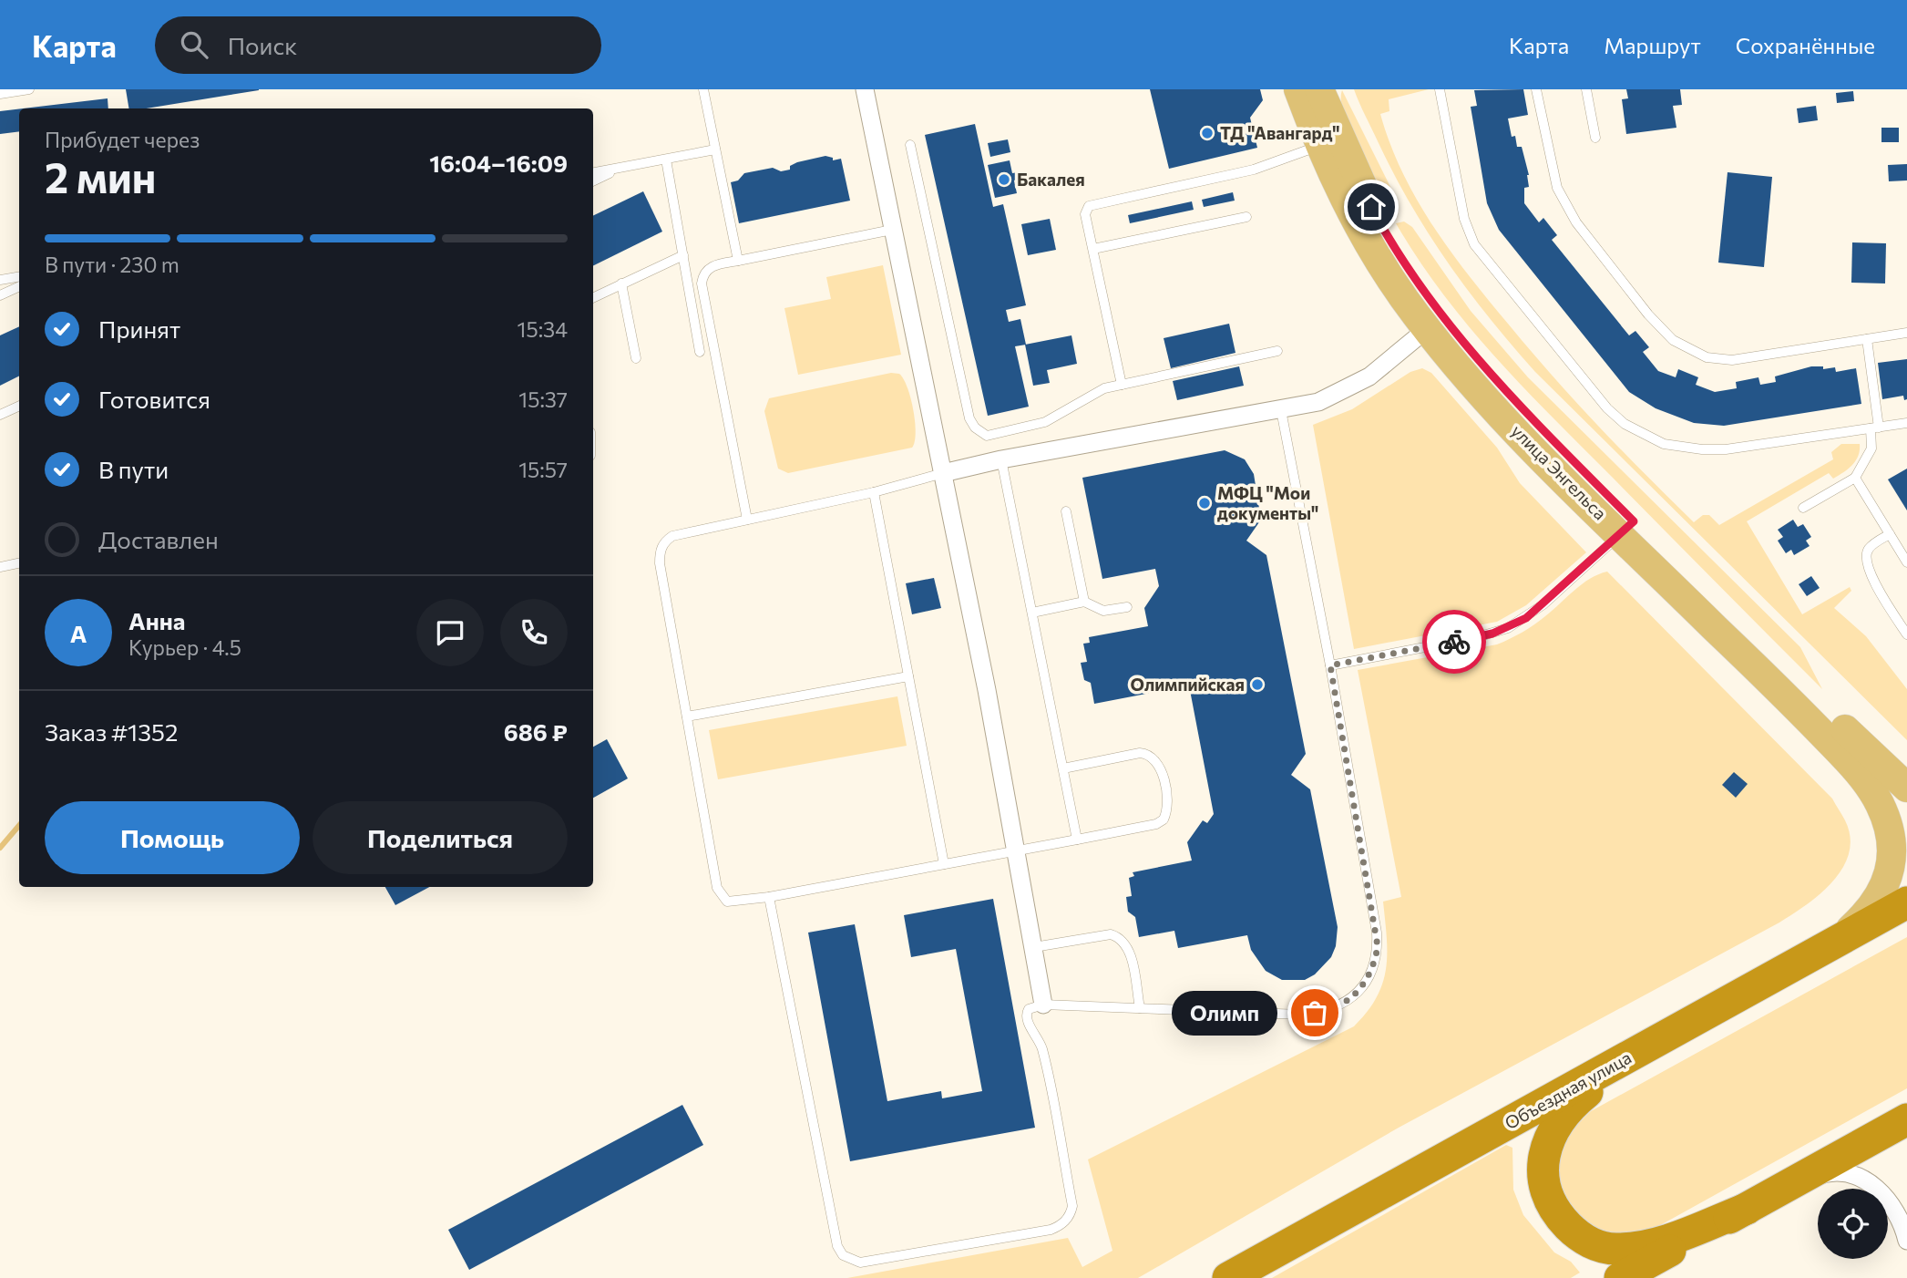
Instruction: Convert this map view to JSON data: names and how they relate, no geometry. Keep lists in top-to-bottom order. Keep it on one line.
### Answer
{"streets":{"highway":["Объездная улица"],"main road":["улица Энгельса"]},"crossings":[["улица Энгельса","Объездная улица"]],"places":["ТД \"Авангард\"","Бакалея","МФЦ \"Мои документы\"","Олимпийская","Олимп"],"page":{"header":"Карта","search":"Поиск","nav":["Карта","Маршрут","Сохранённые"],"heading":["2 мин","Прибудет через","16:04–16:09"],"panel":["Анна","Курьер · 4.5","Заказ #1352","686 ₽"],"bar":"В пути · 230 m","list":[["Принят","15:34"],["Готовится","15:37"],["В пути","15:57"],"Доставлен"],"round":"А","buttons":["Помощь","Поделиться"],"bubble":"Олимп"}}
